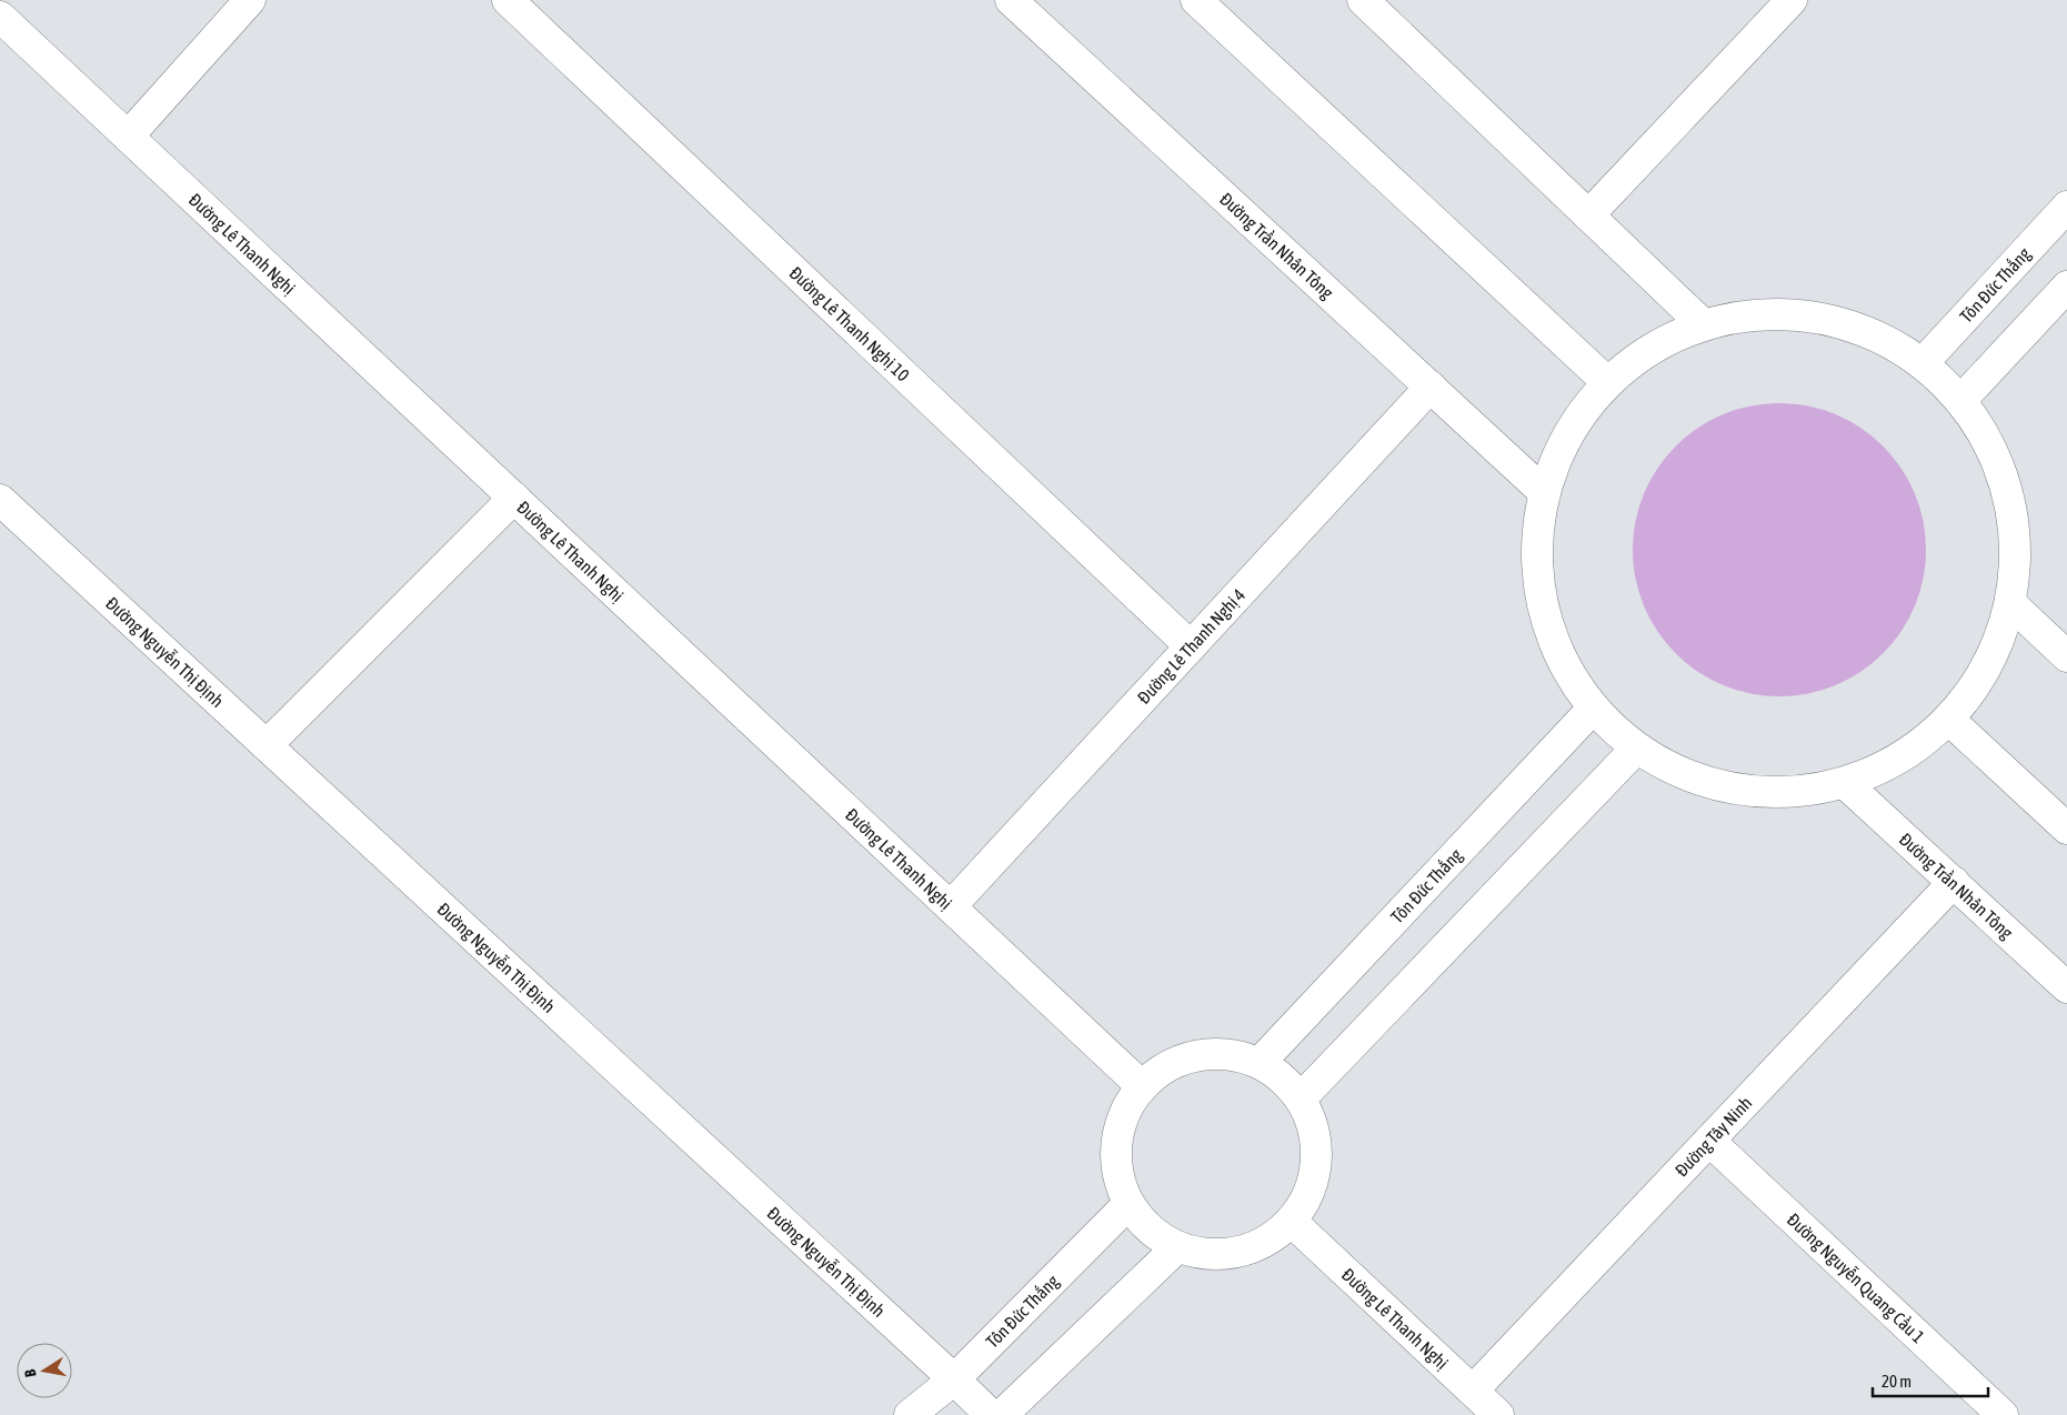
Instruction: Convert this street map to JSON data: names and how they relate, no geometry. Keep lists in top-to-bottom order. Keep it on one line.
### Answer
{"streets":{"street":["Đường Lê Thanh Nghị","Đường Trần Nhân Tông","Tôn Đức Thắng","Đường Lê Thanh Nghị 10","Đường Lê Thanh Nghị 4","Đường Nguyễn Thị Định","Đường Tây Ninh","Đường Nguyễn Quang Cầu 1"]},"crossings":[["Đường Lê Thanh Nghị","Đường Lê Thanh Nghị 4"],["Đường Lê Thanh Nghị","Đường Tây Ninh"],["Đường Trần Nhân Tông","Đường Lê Thanh Nghị 4"],["Đường Trần Nhân Tông","Đường Tây Ninh"],["Tôn Đức Thắng","Đường Nguyễn Thị Định"],["Đường Lê Thanh Nghị 10","Đường Lê Thanh Nghị 4"],["Đường Tây Ninh","Đường Nguyễn Quang Cầu 1"]],"scale_bar":"20 m","north":"left"}
